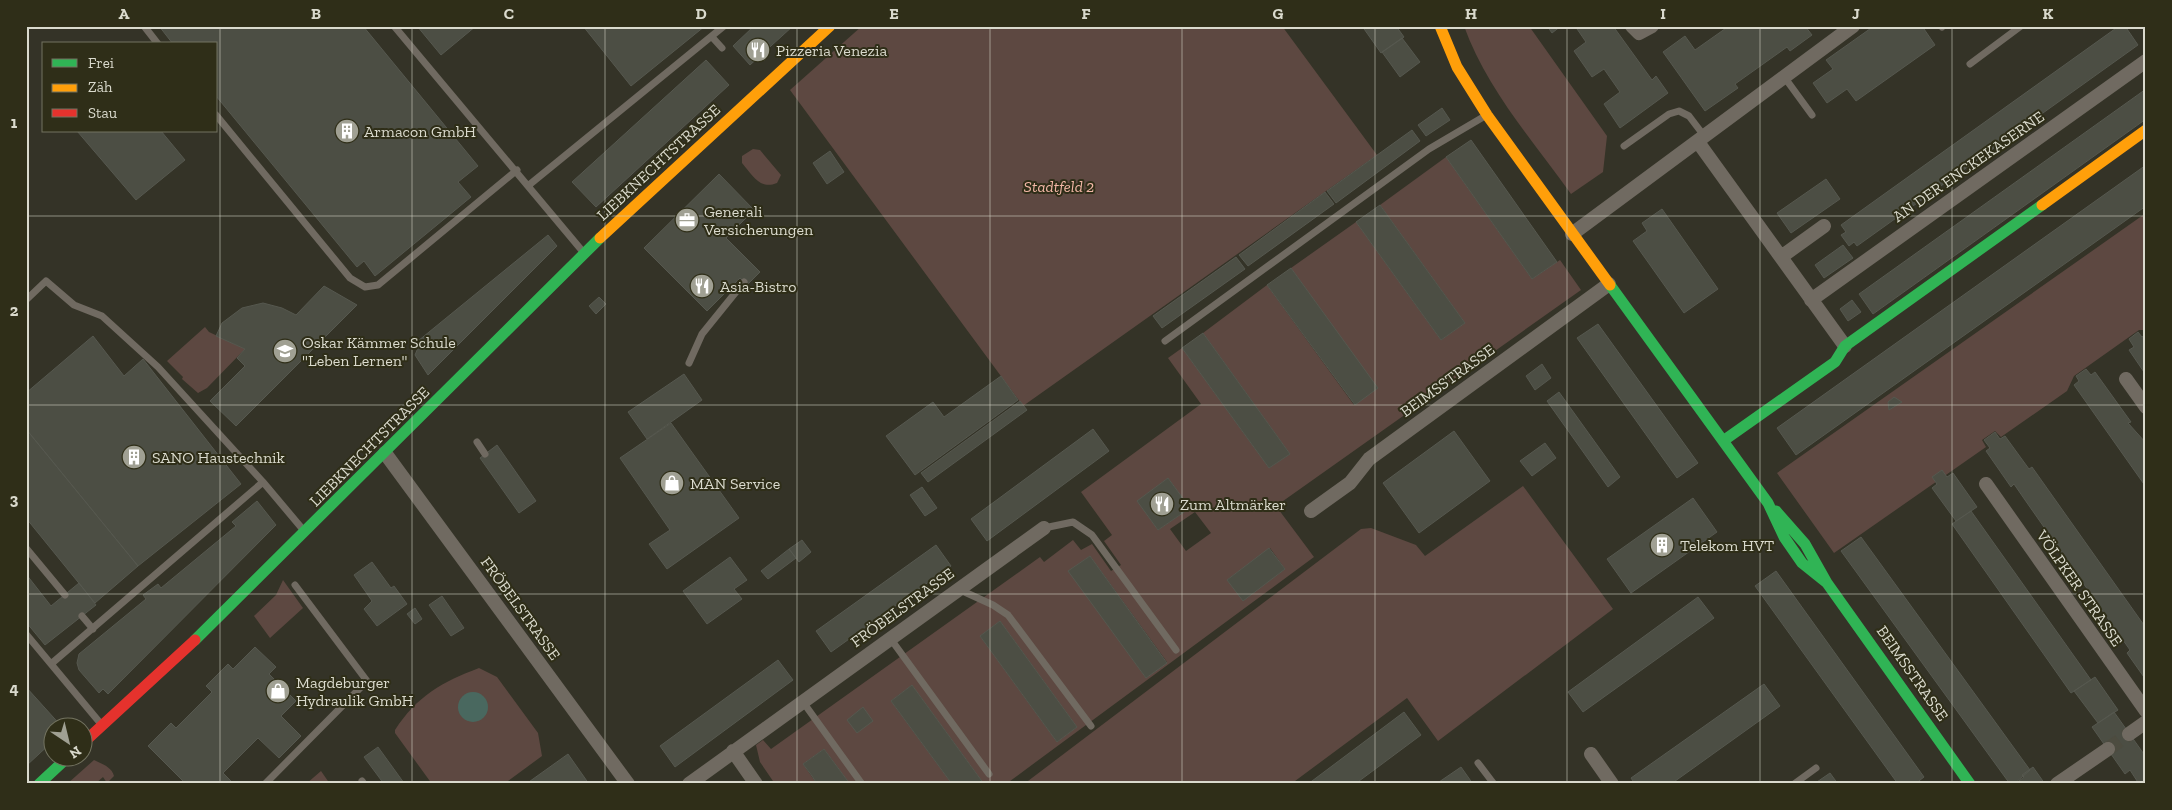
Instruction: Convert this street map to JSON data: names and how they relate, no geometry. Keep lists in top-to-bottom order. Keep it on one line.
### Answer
{"streets":{"street":["LIEBKNECHTSTRASSE","AN DER ENCKEKASERNE","BEIMSSTRASSE","VÖLPKER STRASSE","FRÖBELSTRASSE"]},"crossings":[["LIEBKNECHTSTRASSE","FRÖBELSTRASSE"]],"parks":["Stadtfeld 2"],"places":{"restaurant":["Pizzeria Venezia","Asia-Bistro","Zum Altmärker"],"building":["Armacon GmbH","SANO Haustechnik","Telekom HVT"],"office":["Generali Versicherungen"],"school or university":["Oskar Kämmer Schule \"Leben Lernen\""],"shop":["MAN Service","Magdeburger Hydraulik GmbH"]},"legend":["Frei","Zäh","Stau"],"north":"bottom right","grid":{"columns":["A","B","C","D","E","F","G","H","I","J","K"],"rows":["1","2","3","4"]}}
